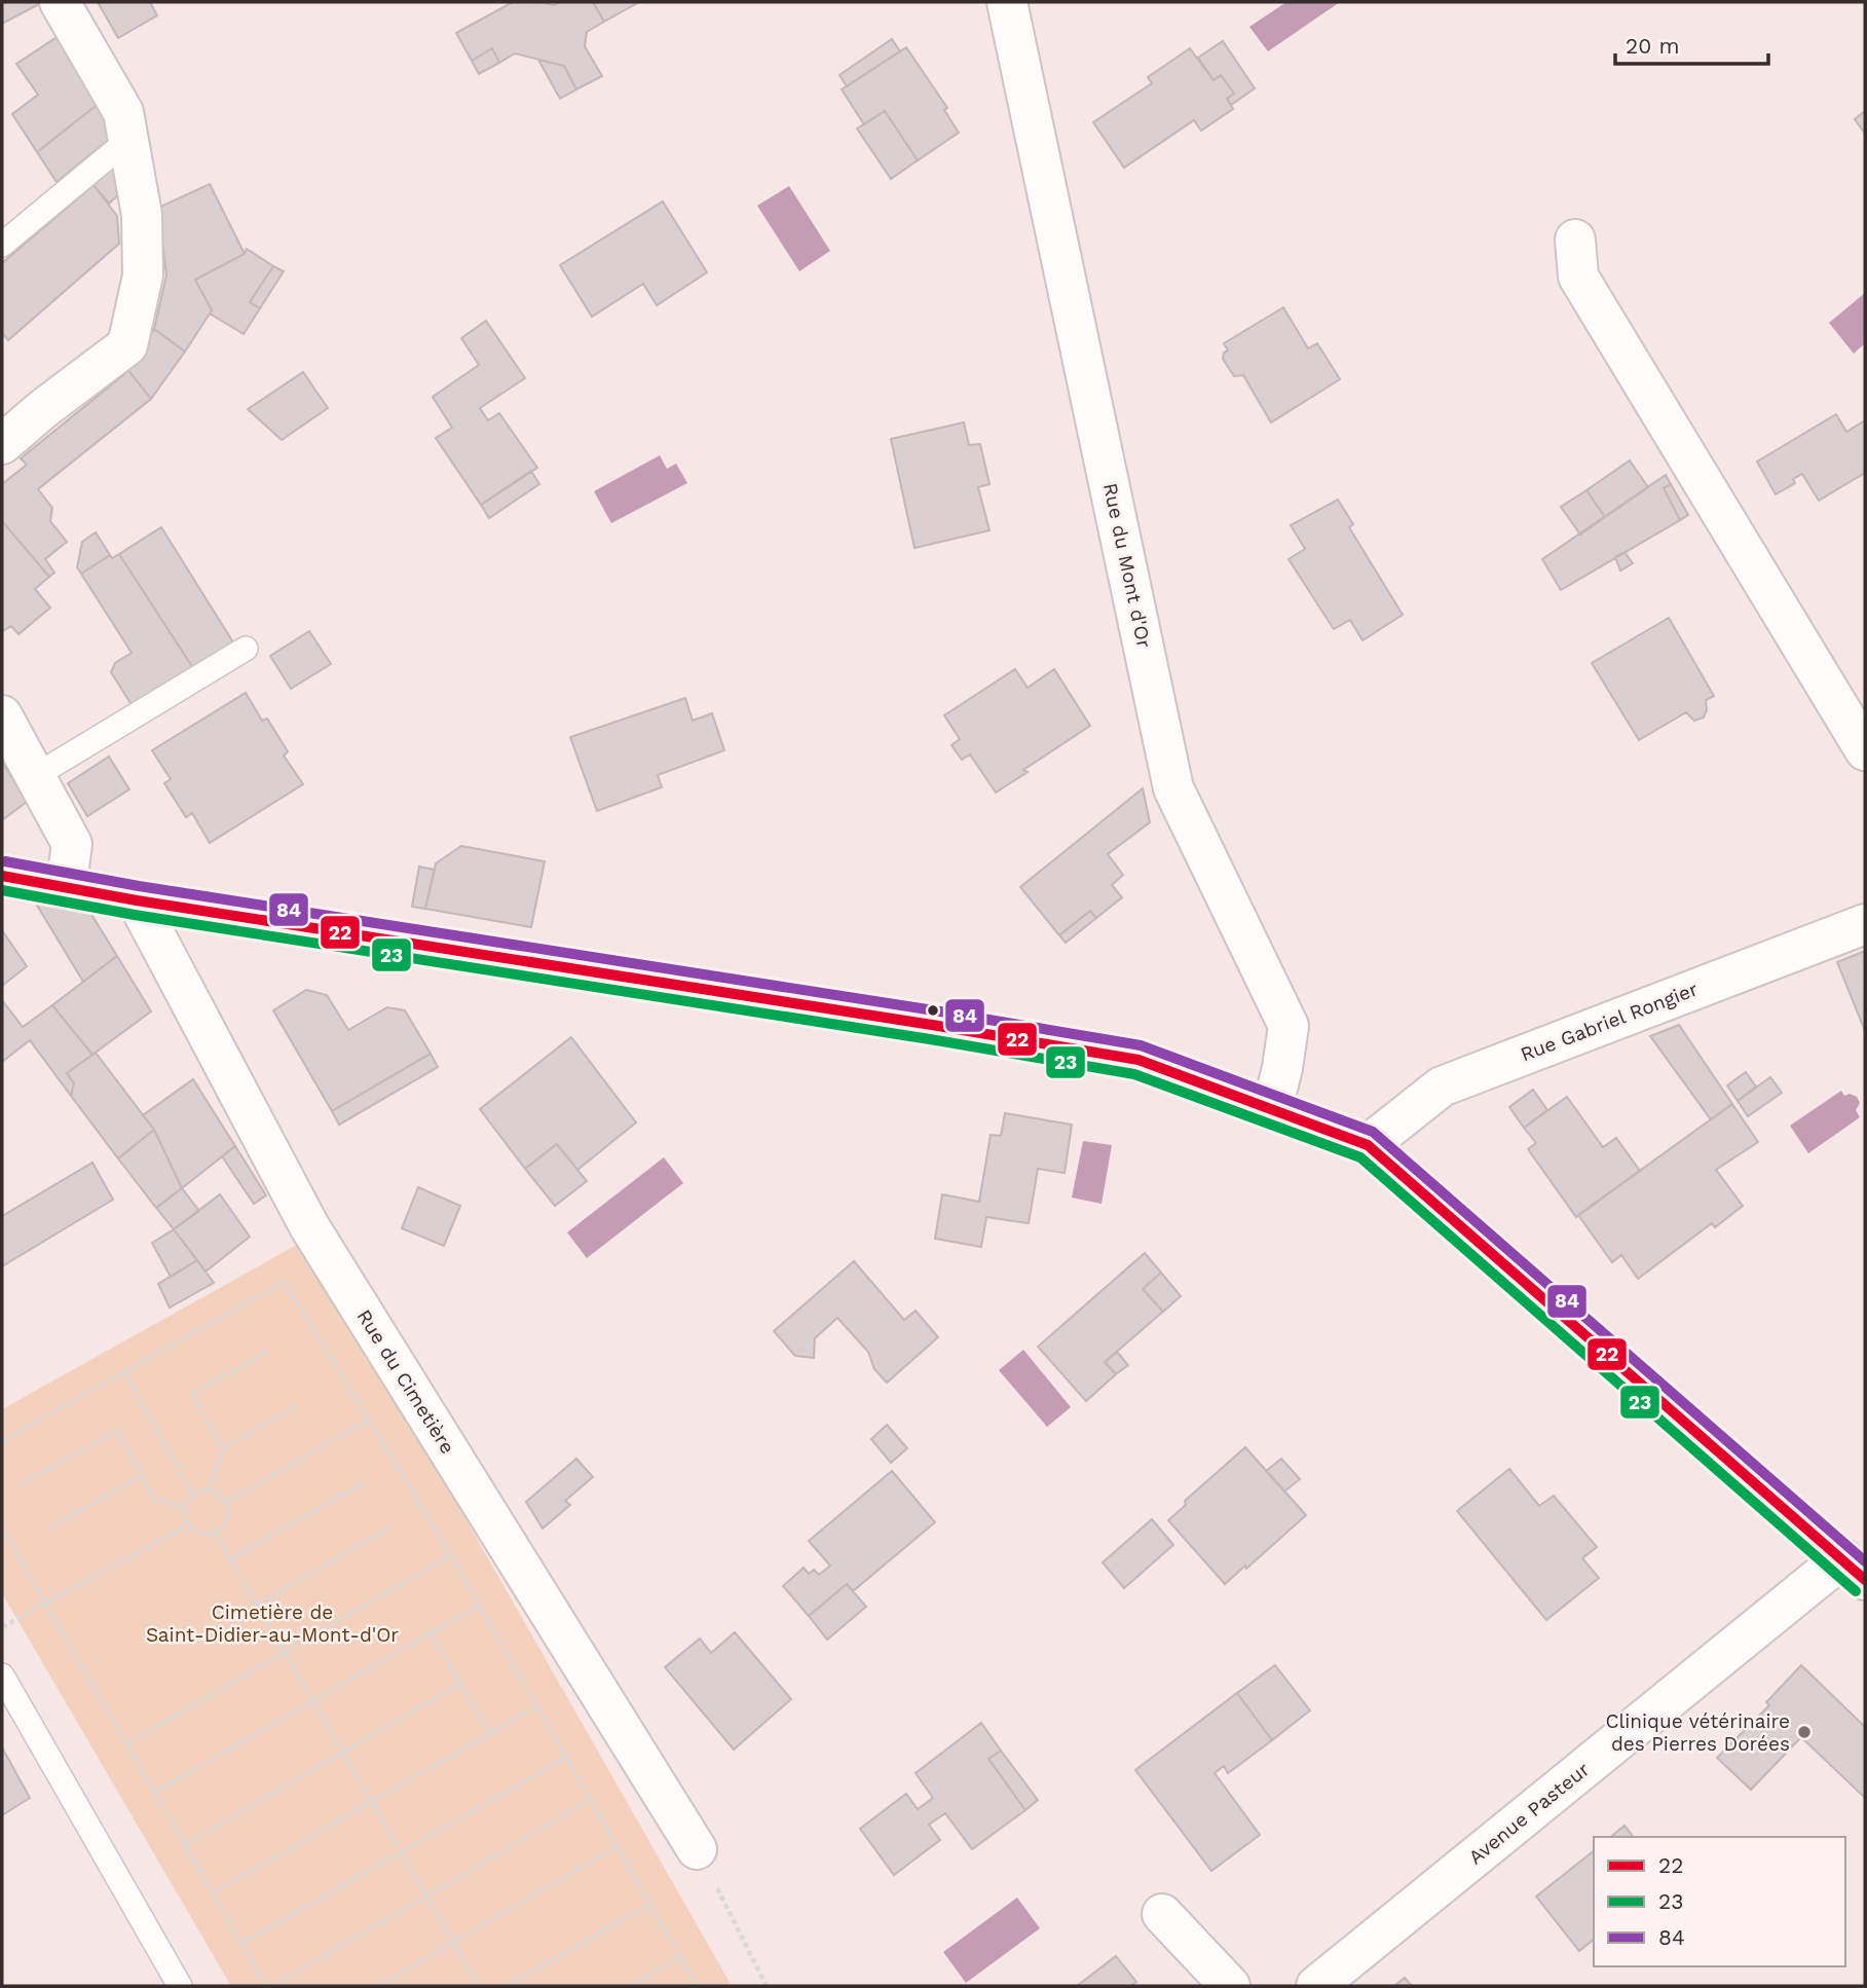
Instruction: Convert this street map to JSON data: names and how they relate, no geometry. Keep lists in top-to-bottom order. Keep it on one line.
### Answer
{"streets":{"street":["Rue du Mont d'Or","Rue Gabriel Rongier","Rue du Cimetière","Avenue Pasteur"]},"crossings":[["Rue du Mont d'Or","Avenue Pasteur"],["Rue Gabriel Rongier","Avenue Pasteur"],["Rue du Cimetière","Avenue Pasteur"]],"parks":["Cimetière de Saint-Didier-au-Mont-d'Or"],"places":["Clinique vétérinaire des Pierres Dorées"],"lines":["transit line 84","transit line 22","transit line 23"],"legend":["22","23","84"],"scale_bar":"20 m"}
